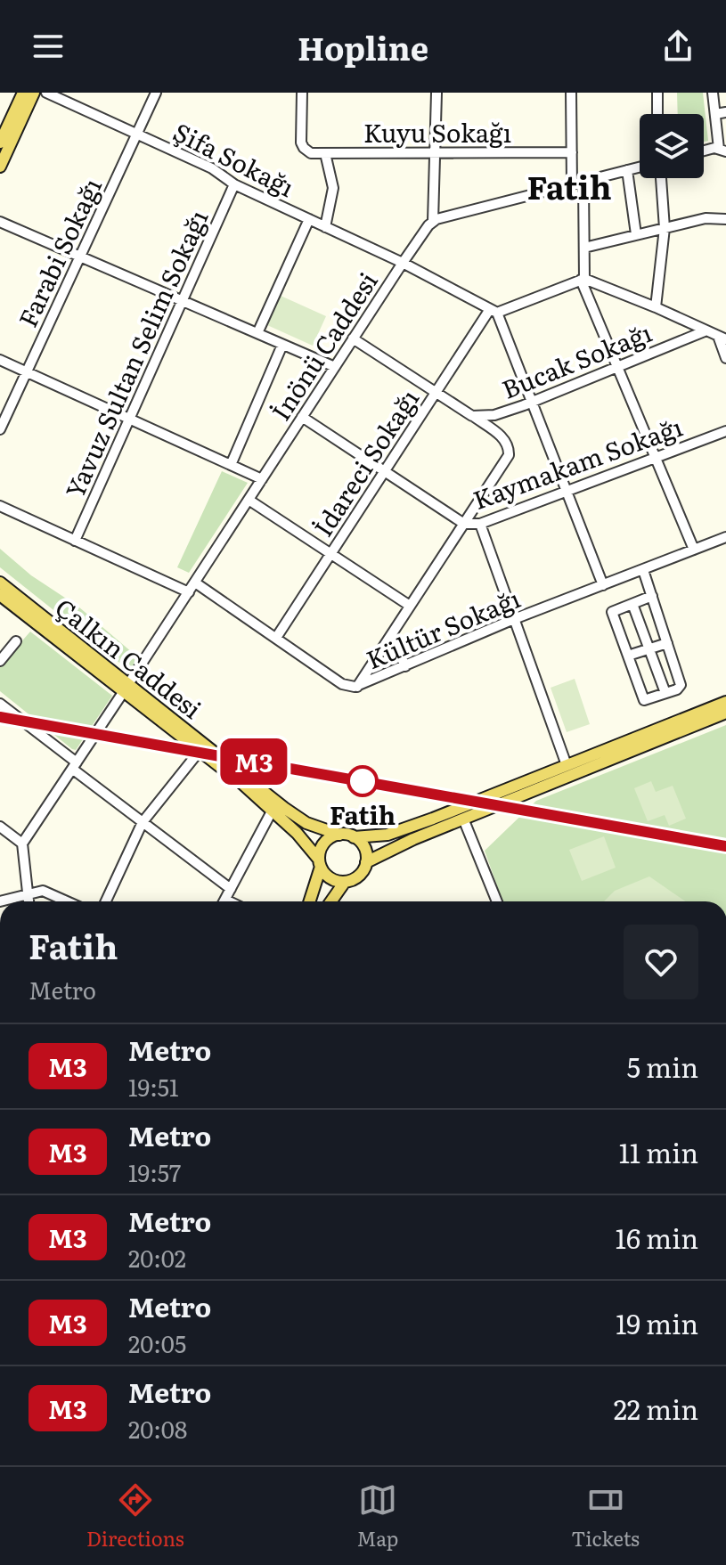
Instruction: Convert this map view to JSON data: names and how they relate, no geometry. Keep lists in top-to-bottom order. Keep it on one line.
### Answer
{"streets":{"main road":["Çalkın Caddesi"],"street":["Kuyu Sokağı","Şifa Sokağı","Farabi Sokağı","İnönü Caddesi","Yavuz Sultan Selim Sokağı","Bucak Sokağı","İdareci Sokağı","Kaymakam Sokağı","Kültür Sokağı"]},"crossings":[["Şifa Sokağı","Farabi Sokağı"],["Şifa Sokağı","İnönü Caddesi"],["Şifa Sokağı","Yavuz Sultan Selim Sokağı"],["Şifa Sokağı","İdareci Sokağı"],["İnönü Caddesi","Kaymakam Sokağı"],["İnönü Caddesi","Kültür Sokağı"],["İnönü Caddesi","Çalkın Caddesi"],["İdareci Sokağı","Kaymakam Sokağı"],["İdareci Sokağı","Kültür Sokağı"]],"districts":["Fatih"],"places":["Fatih"],"lines":["metro line M3"],"page":{"header":"Hopline","on_map":"M3","heading":["Fatih","Metro"],"list":[{"mark":"M3","name":"Metro","note":"19:51","value":"5 min"},{"mark":"M3","name":"Metro","note":"19:57","value":"11 min"},{"mark":"M3","name":"Metro","note":"20:02","value":"16 min"},{"mark":"M3","name":"Metro","note":"20:05","value":"19 min"},{"mark":"M3","name":"Metro","note":"20:08","value":"22 min"}],"tabs":["Directions","Map","Tickets"]}}
